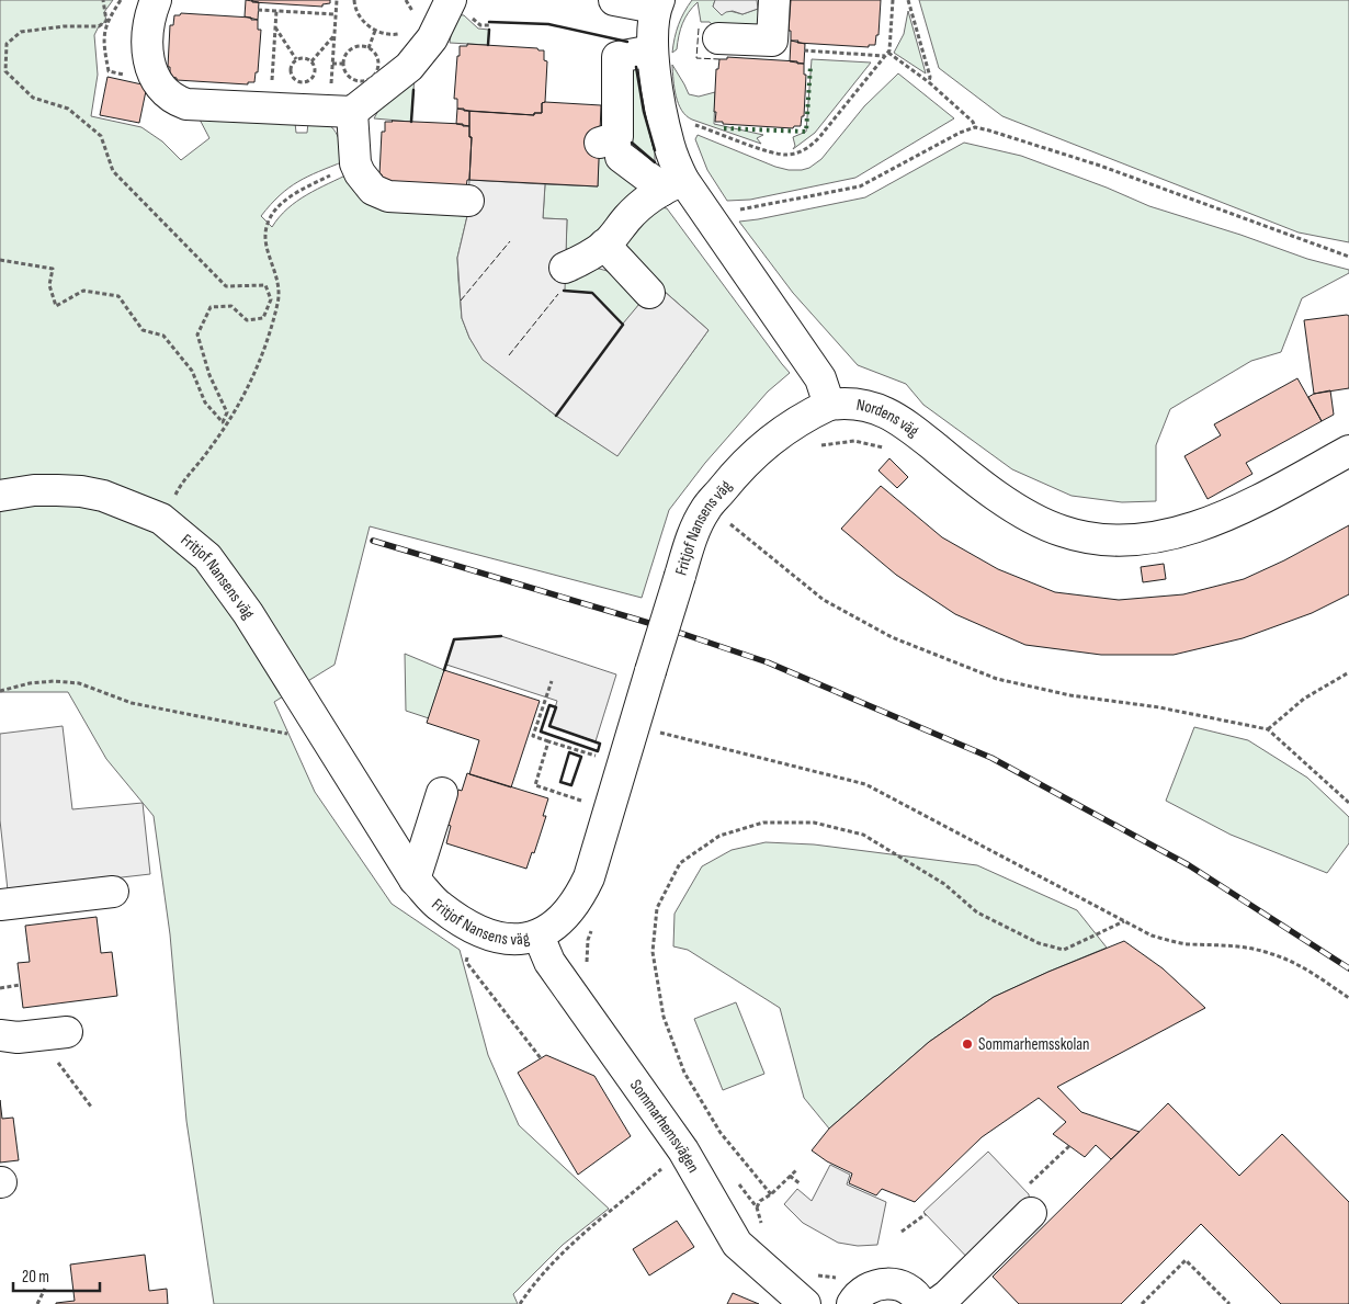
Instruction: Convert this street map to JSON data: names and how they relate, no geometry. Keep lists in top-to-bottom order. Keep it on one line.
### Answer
{"streets":{"street":["Nordens väg","Fritjof Nansens väg","Sommarhemsvägen"]},"crossings":[["Nordens väg","Fritjof Nansens väg"],["Fritjof Nansens väg","Sommarhemsvägen"]],"places":["Sommarhemsskolan"],"scale_bar":"20 m"}
